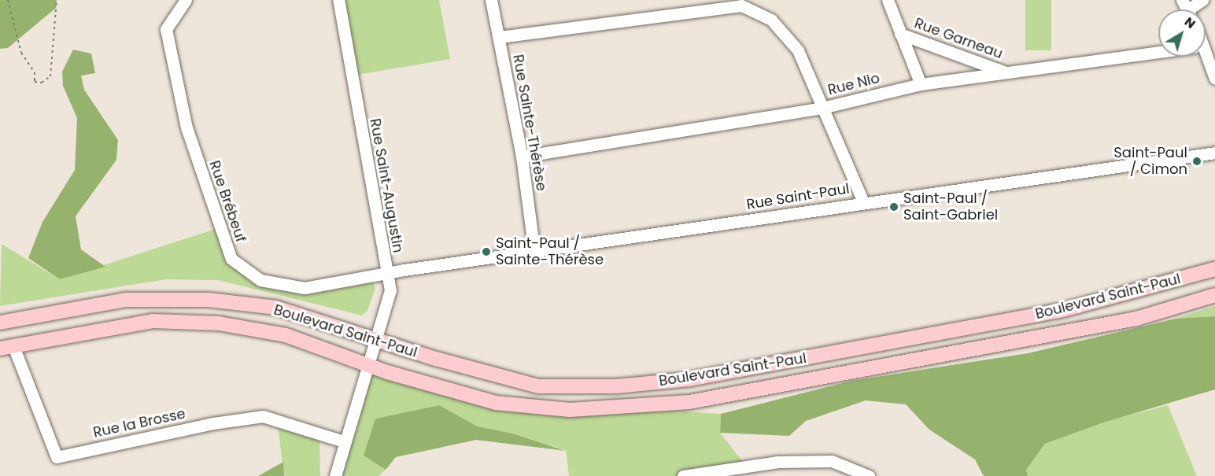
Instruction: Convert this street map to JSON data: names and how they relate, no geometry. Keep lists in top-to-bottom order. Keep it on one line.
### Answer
{"streets":{"main road":["Boulevard Saint-Paul"],"street":["Rue Garneau","Rue Nio","Rue Sainte-Thérèse","Rue Saint-Augustin","Rue Saint-Paul","Rue Brébeuf","Rue la Brosse"]},"crossings":[["Rue Garneau","Rue Nio"],["Rue Nio","Rue Sainte-Thérèse"],["Rue Sainte-Thérèse","Rue Saint-Paul"],["Rue Saint-Augustin","Rue Saint-Paul"],["Rue Saint-Augustin","Rue Brébeuf"],["Rue Saint-Augustin","Boulevard Saint-Paul"],["Rue Saint-Augustin","Rue la Brosse"],["Rue Saint-Paul","Rue Brébeuf"],["Boulevard Saint-Paul","Rue la Brosse"]],"places":["Saint-Paul / Cimon","Saint-Paul / Saint-Gabriel","Saint-Paul / Sainte-Thérèse"],"north":"top right"}
